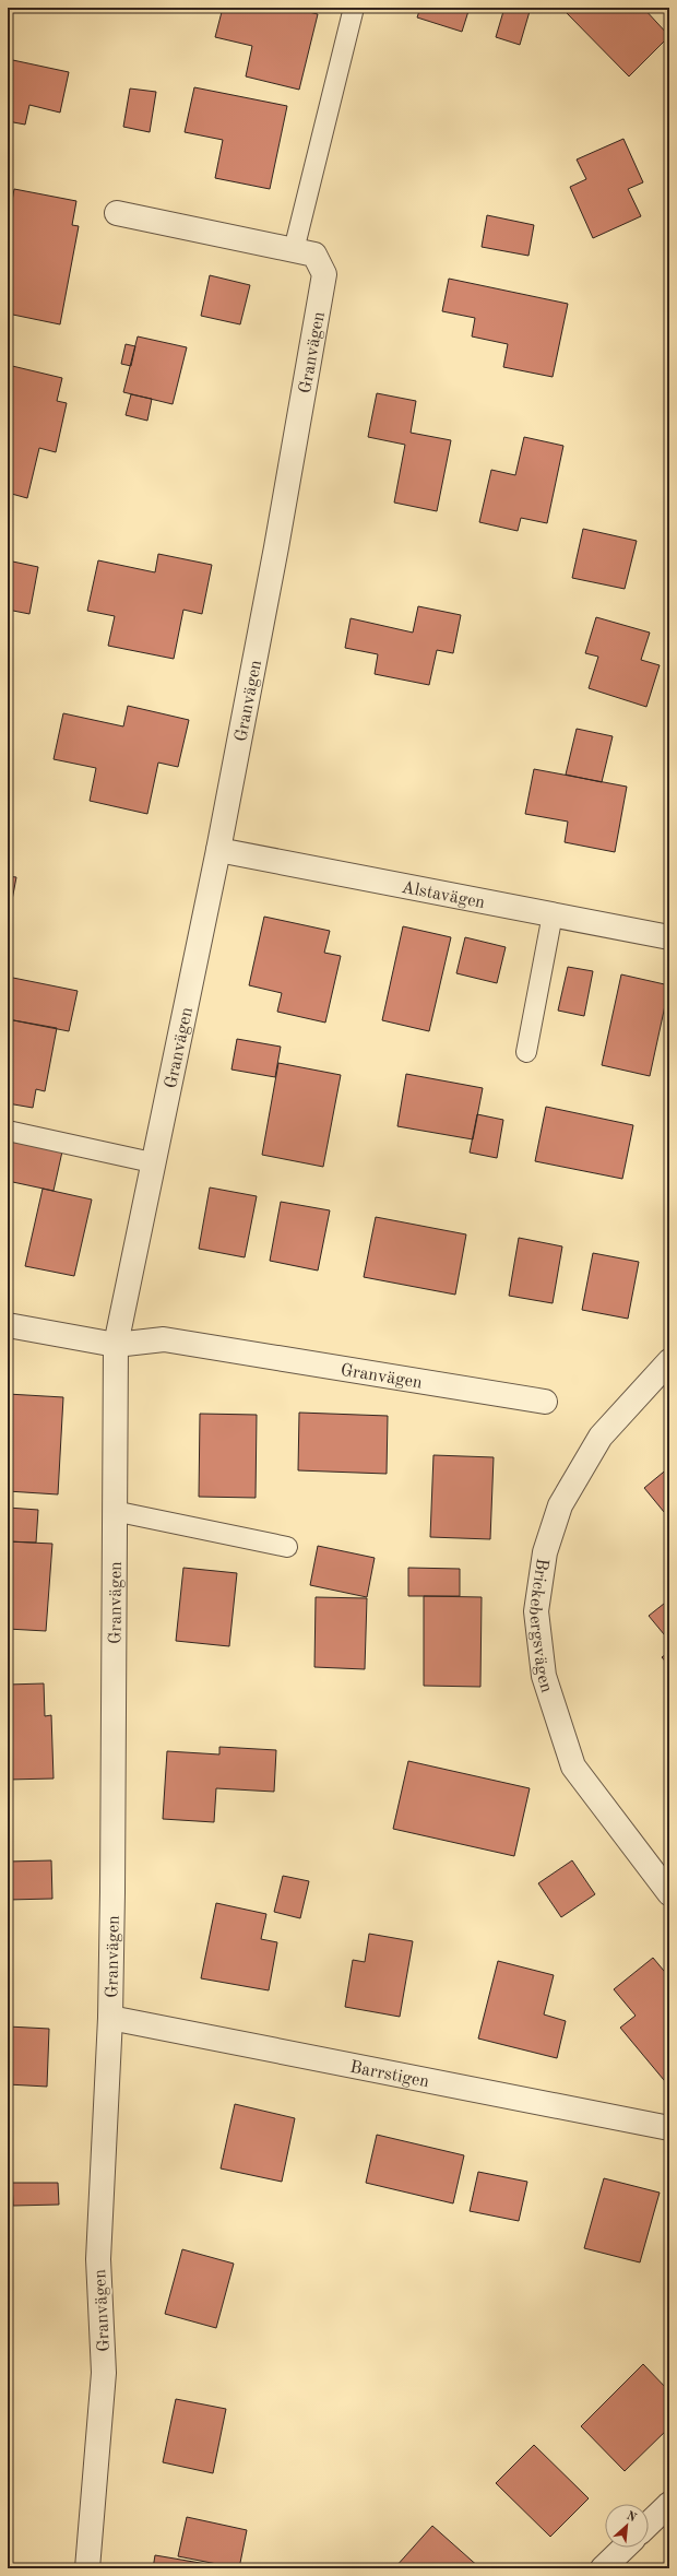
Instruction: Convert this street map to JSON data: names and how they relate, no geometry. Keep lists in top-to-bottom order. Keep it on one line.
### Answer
{"streets":{"street":["Granvägen","Alstavägen","Brickebergsvägen","Barrstigen"]},"crossings":[["Granvägen","Alstavägen"],["Granvägen","Barrstigen"]],"north":"top right"}
